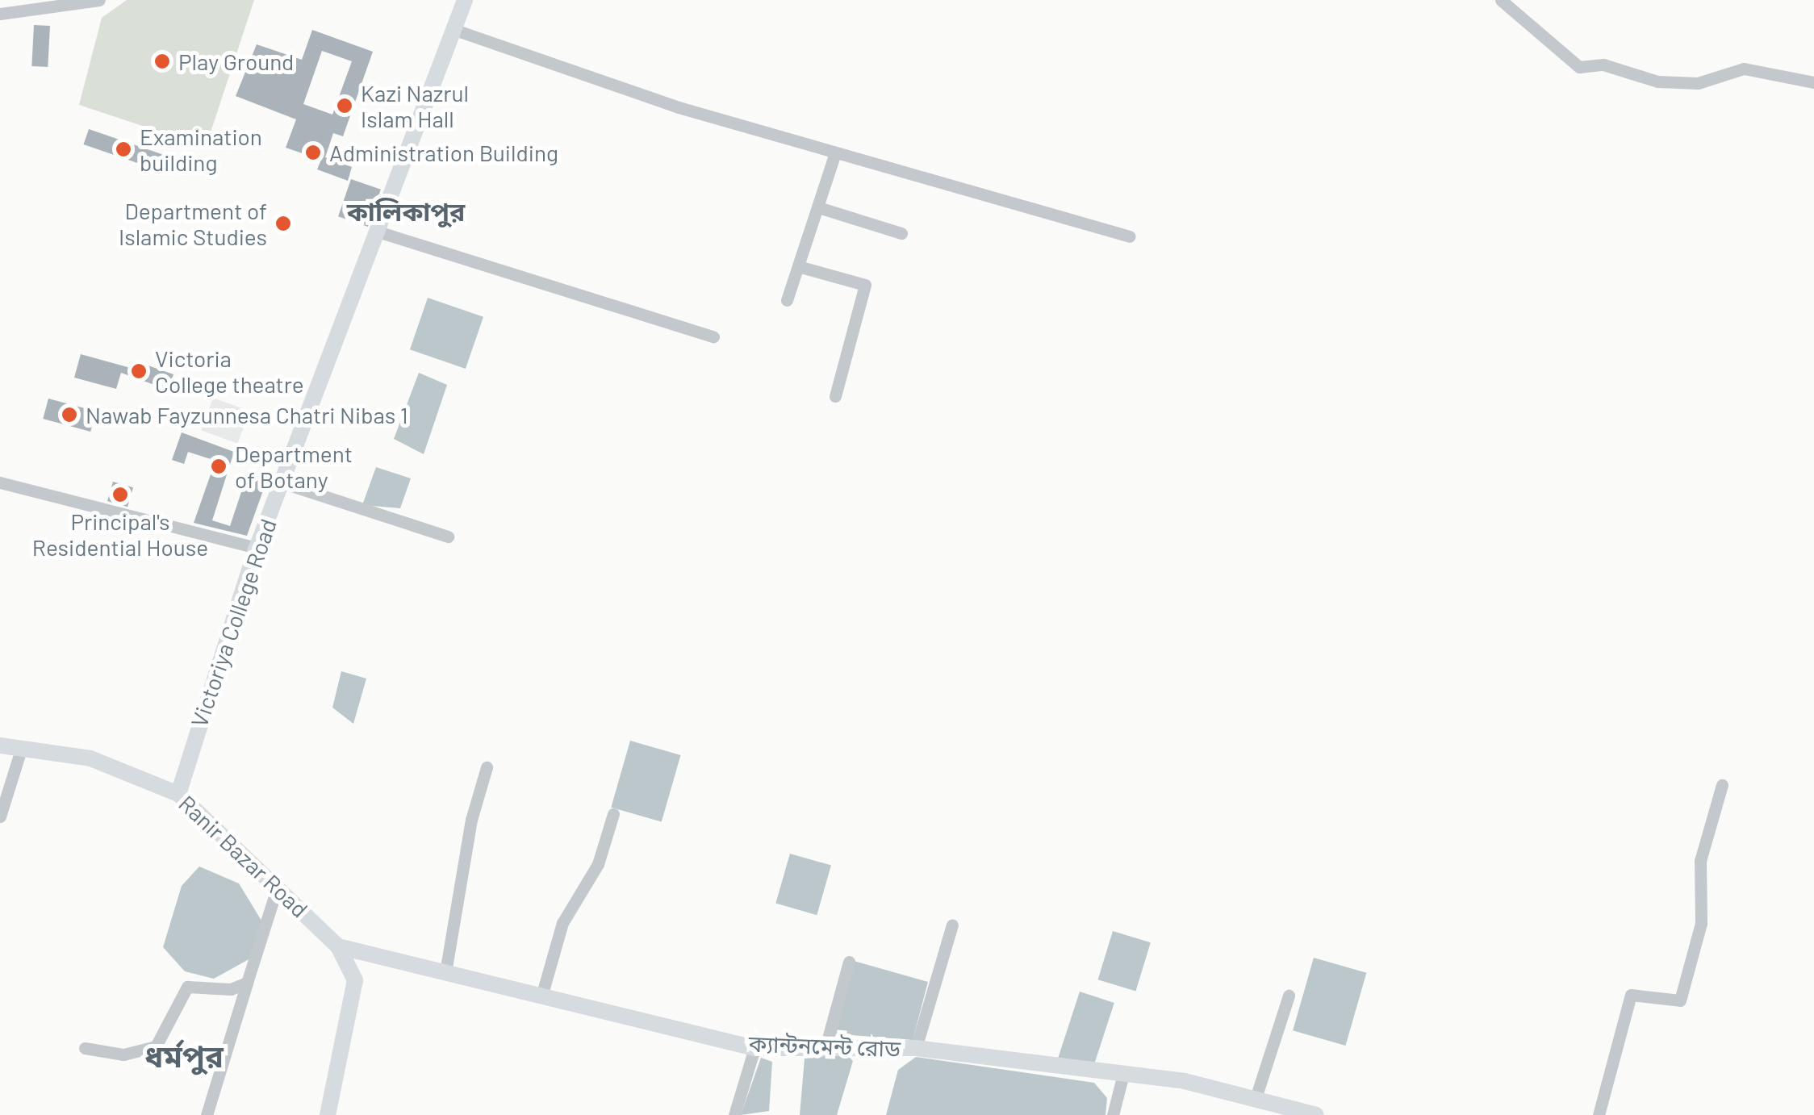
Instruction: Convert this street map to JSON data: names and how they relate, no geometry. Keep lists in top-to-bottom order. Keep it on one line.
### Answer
{"streets":{"main road":["Victoriya College Road","Ranir Bazar Road","ক্যান্টনমেন্ট রোড"]},"crossings":[["Victoriya College Road","Ranir Bazar Road"],["Ranir Bazar Road","ক্যান্টনমেন্ট রোড"]],"districts":["কালিকাপুর","ধর্মপুর"],"places":["Play Ground","Kazi Nazrul Islam Hall","Examination building","Administration Building","Department of Islamic Studies","Victoria College theatre","Nawab Fayzunnesa Chatri Nibas 1","Department of Botany","Principal's Residential House"]}
